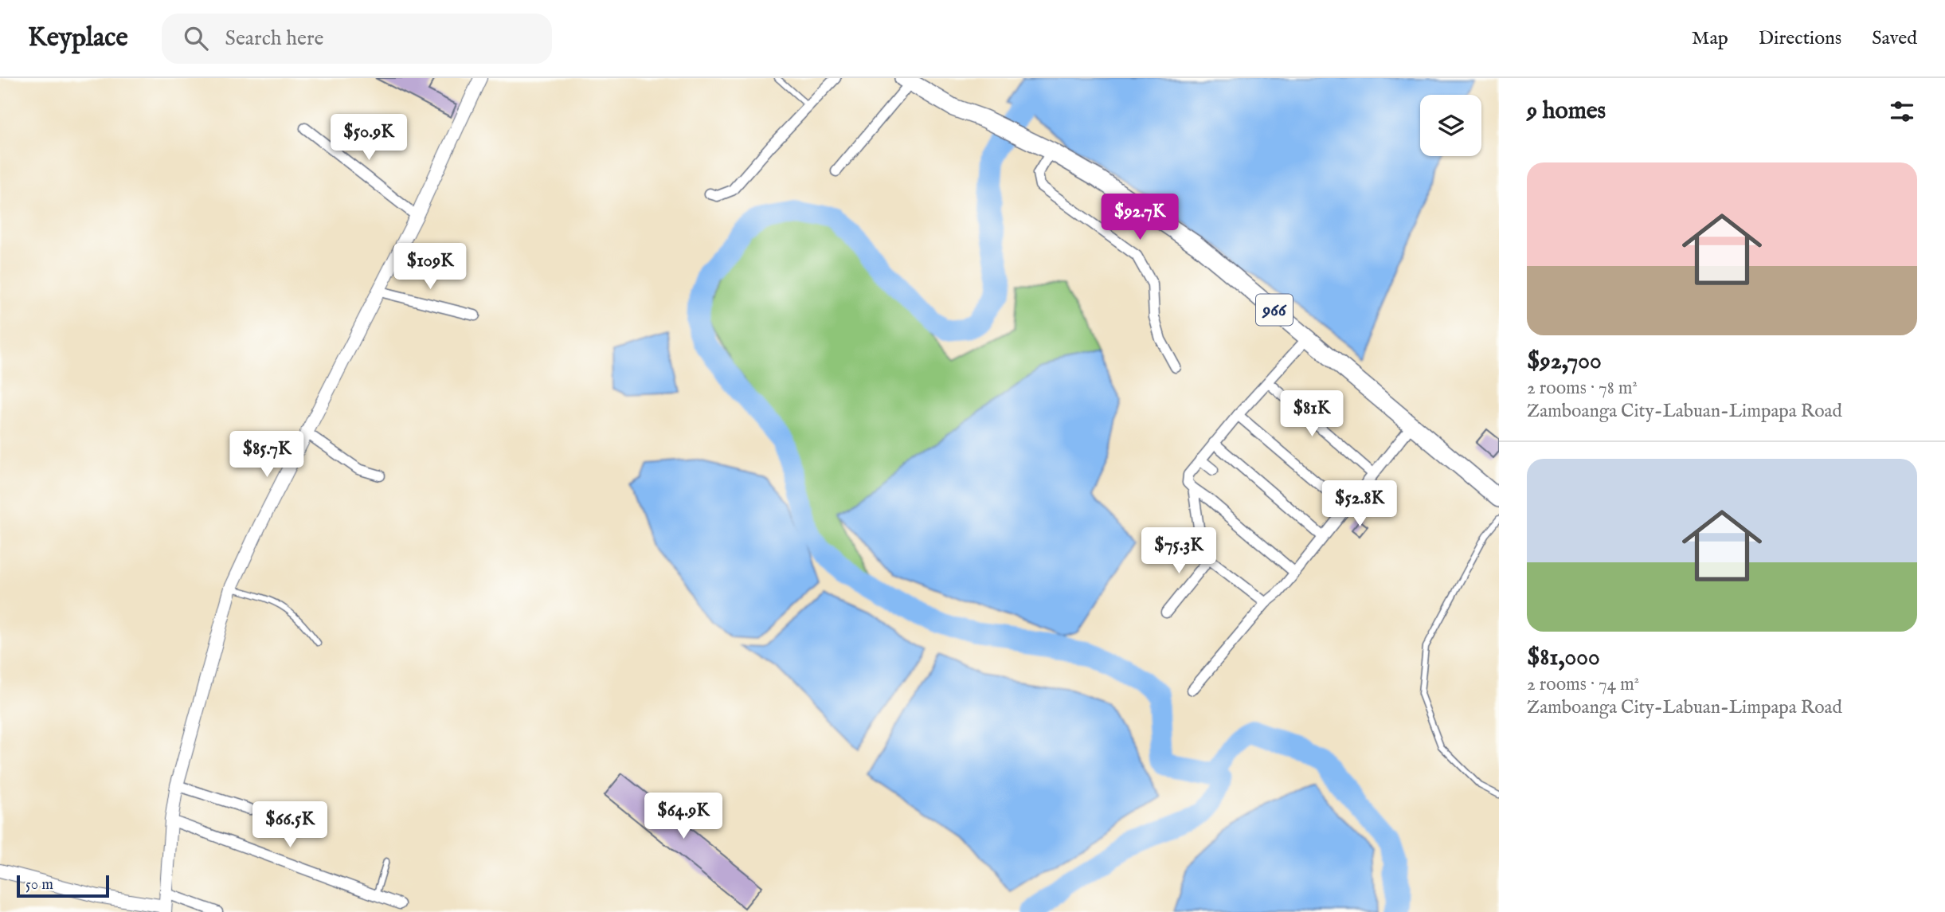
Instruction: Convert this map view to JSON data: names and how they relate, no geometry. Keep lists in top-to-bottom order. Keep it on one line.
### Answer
{"streets":{"main road":["966"]},"scale_bar":"50 m","page":{"header":"Keyplace","search":"Search here","nav":["Map","Directions","Saved"],"heading":"9 homes","price":["$50.9K","$92.7K","$109K","$81K","$85.7K","$52.8K","$75.3K","$64.9K","$66.5K"],"list":[{"name":"$92,700","note":"2 rooms · 78 m² · Zamboanga City-Labuan-Limpapa Road"},{"name":"$81,000","note":"2 rooms · 74 m² · Zamboanga City-Labuan-Limpapa Road"}],"scale":"50 m"}}
